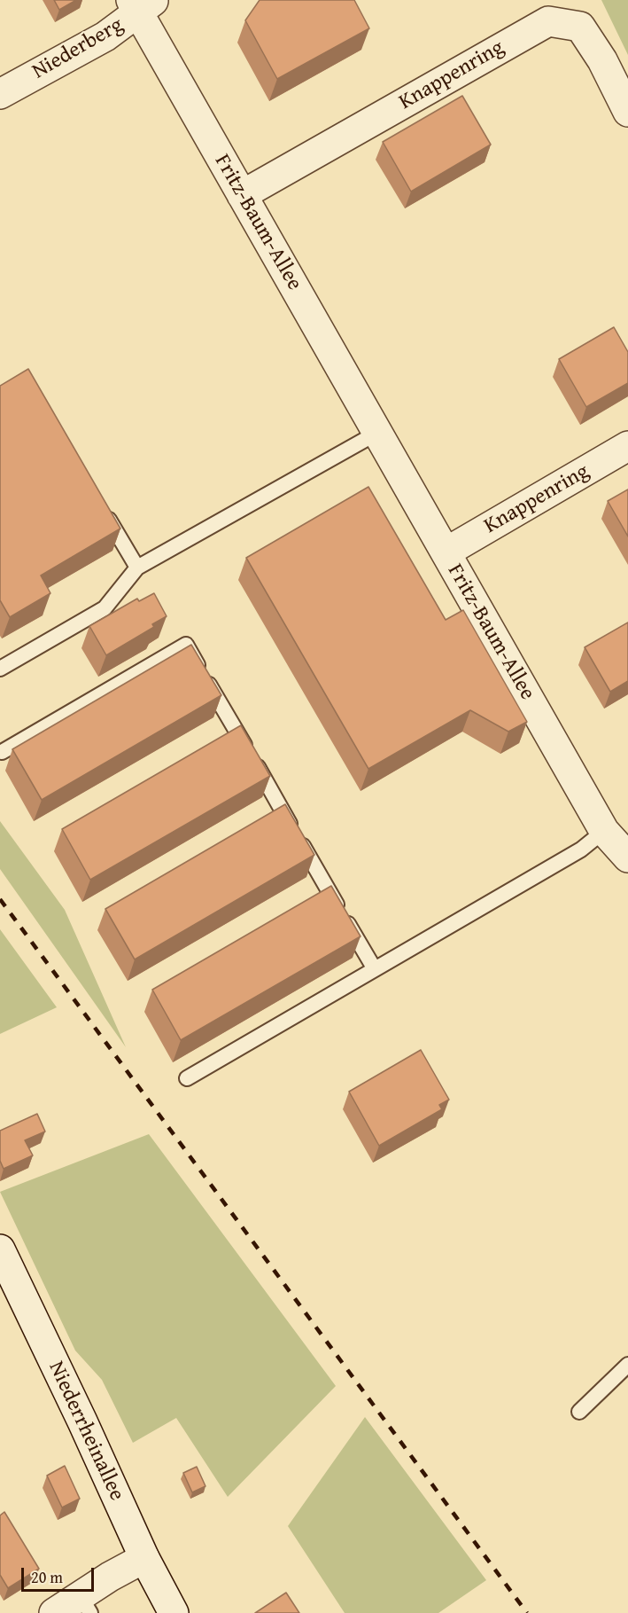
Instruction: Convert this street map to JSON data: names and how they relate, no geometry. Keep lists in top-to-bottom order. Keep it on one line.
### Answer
{"streets":{"street":["Niederberg","Knappenring","Fritz-Baum-Allee","Niederrheinallee"]},"crossings":[["Niederberg","Fritz-Baum-Allee"],["Knappenring","Fritz-Baum-Allee"]],"scale_bar":"20 m"}
